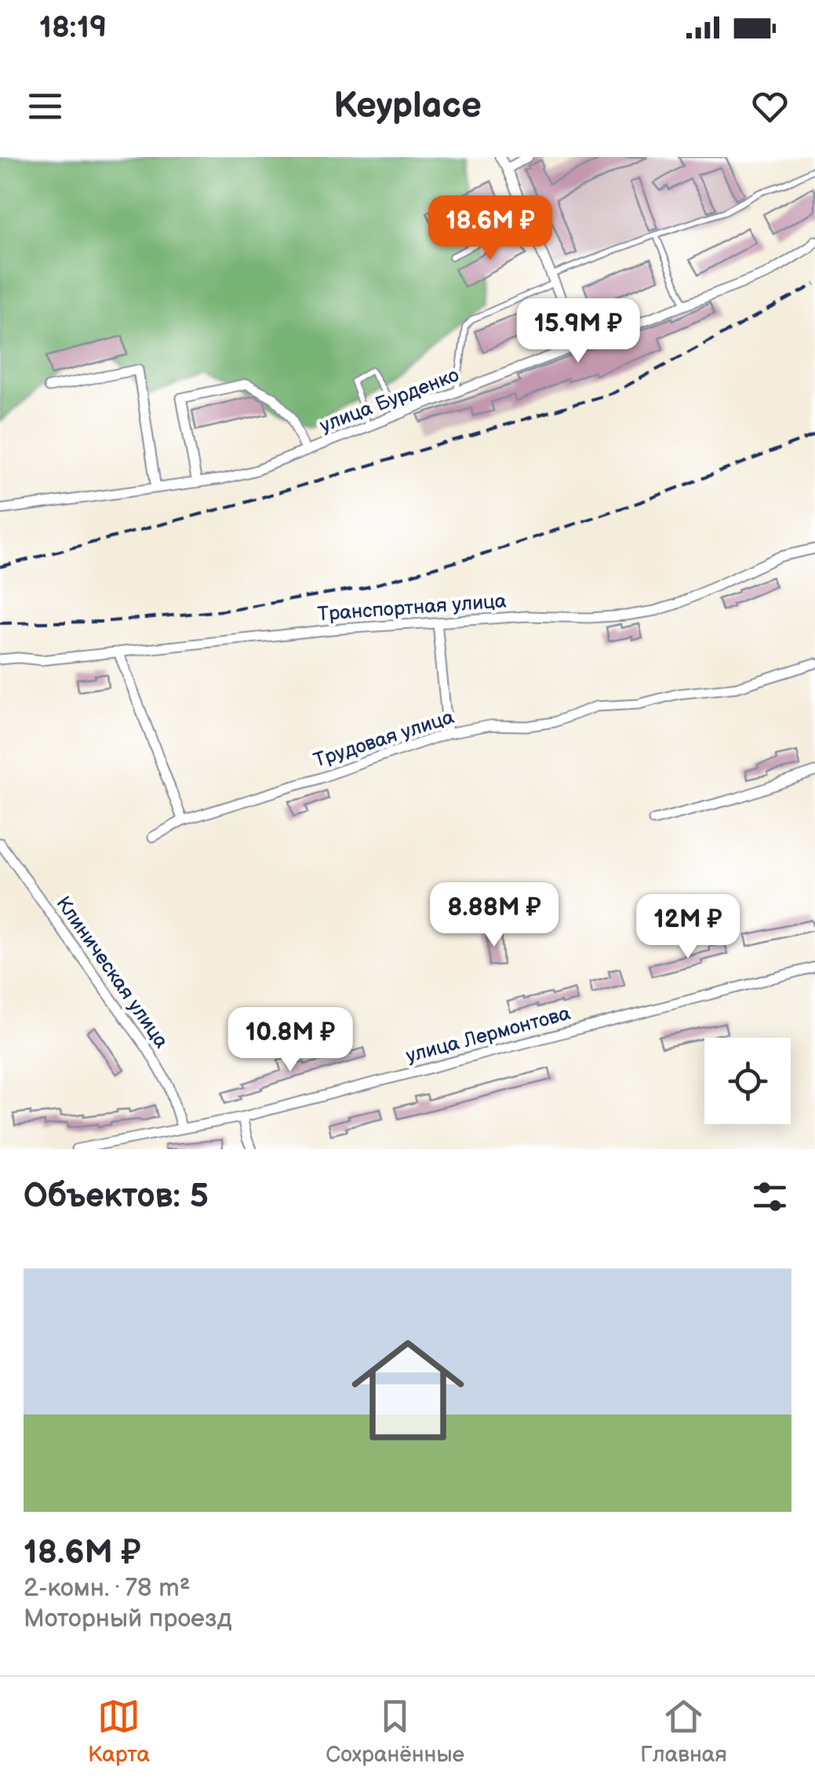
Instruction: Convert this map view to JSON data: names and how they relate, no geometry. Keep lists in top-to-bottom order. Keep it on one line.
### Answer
{"streets":{"street":["улица Бурденко","Транспортная улица","Трудовая улица","Клиническая улица","улица Лермонтова"]},"crossings":[["Клиническая улица","улица Лермонтова"]],"page":{"status":"18:19","header":"Keyplace","price":["18.6M ₽","15.9M ₽","8.88M ₽","12M ₽","10.8M ₽"],"heading":"Объектов: 5","list":[{"name":"18.6M ₽","note":"2-комн. · 78 m² · Моторный проезд"}],"tabs":["Карта","Сохранённые","Главная"]}}
